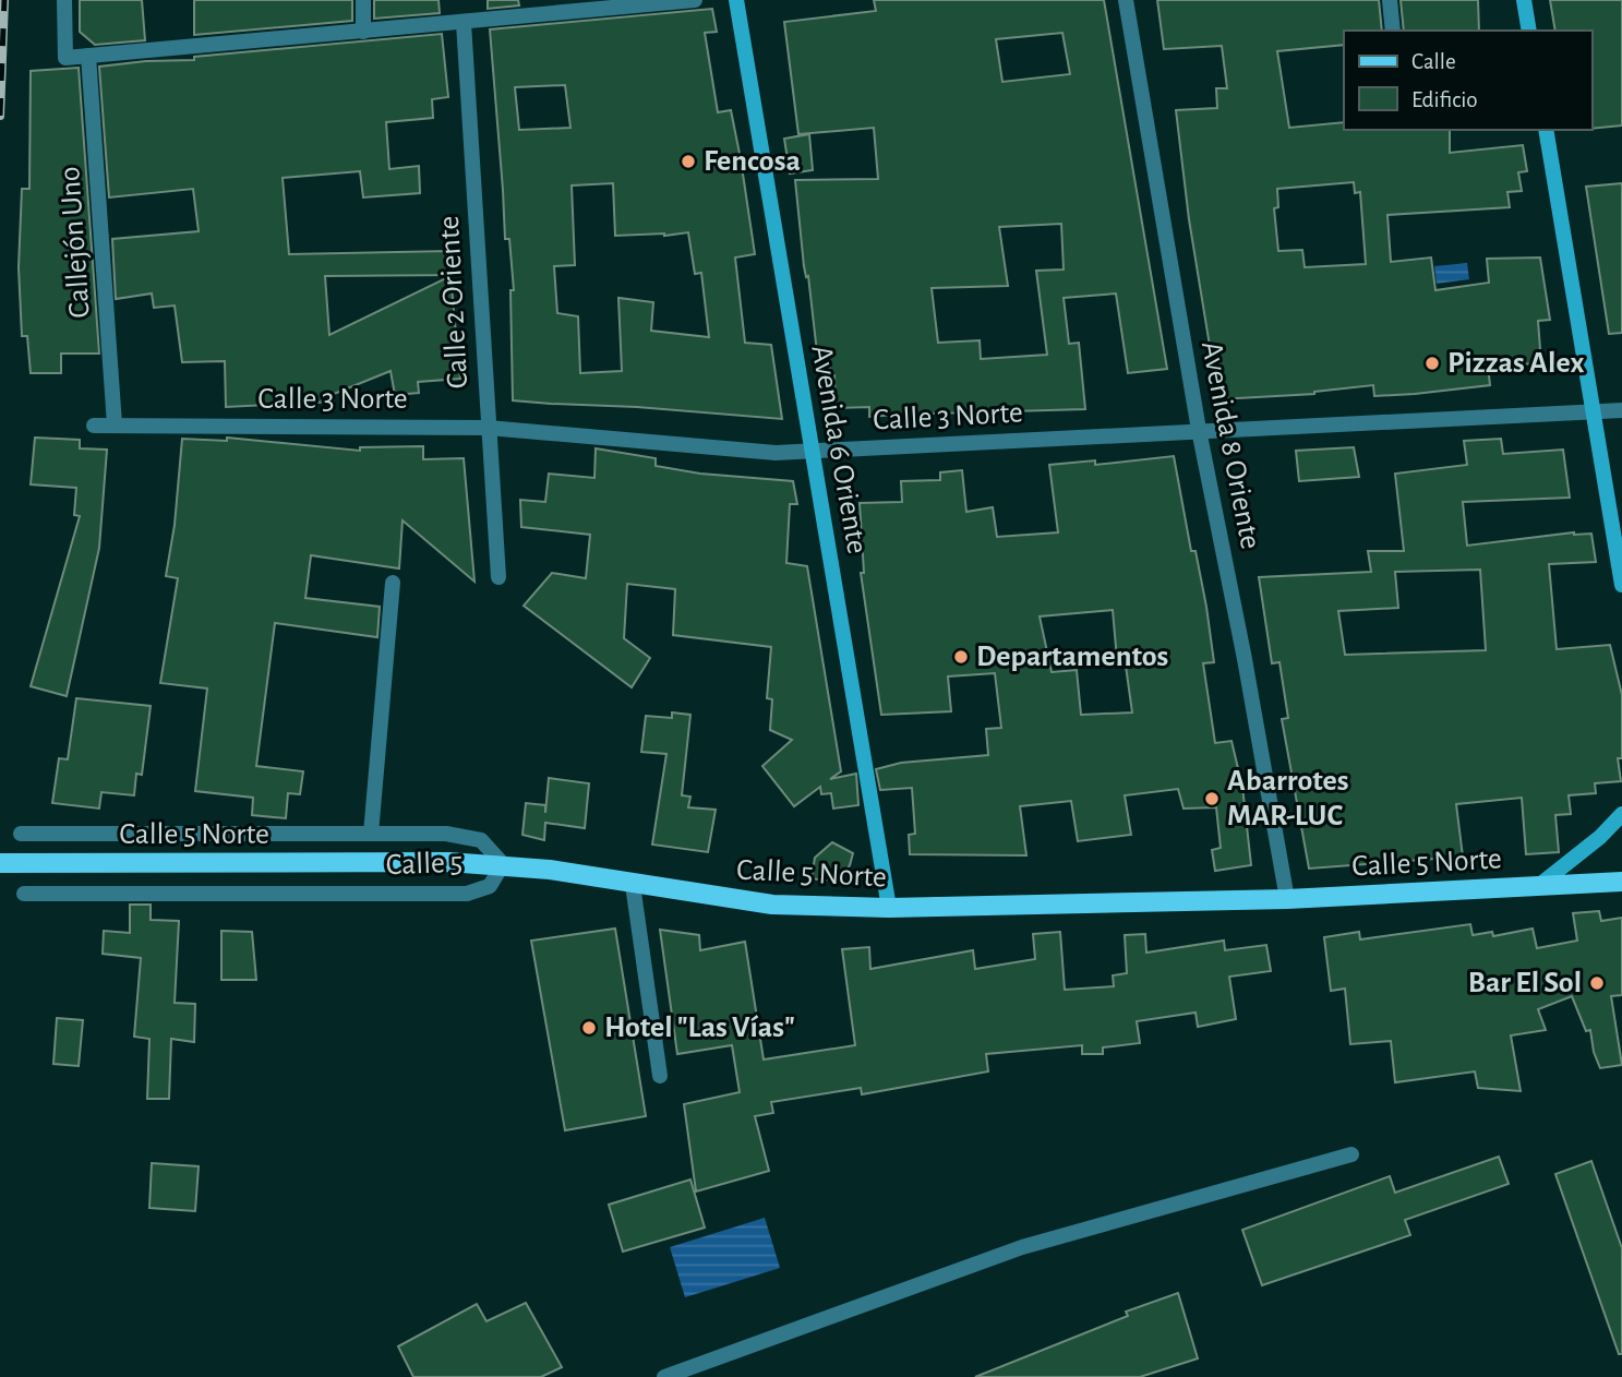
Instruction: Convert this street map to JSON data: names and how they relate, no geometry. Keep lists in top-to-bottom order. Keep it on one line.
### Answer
{"streets":{"main road":["Calle 5 Norte"],"street":["Callejón Uno","Calle 2 Oriente","Calle 3 Norte","Avenida 8 Oriente","Avenida 6 Oriente","Calle 5"]},"crossings":[["Callejón Uno","Calle 3 Norte"],["Calle 2 Oriente","Calle 3 Norte"],["Calle 3 Norte","Avenida 8 Oriente"],["Calle 3 Norte","Avenida 6 Oriente"],["Avenida 8 Oriente","Calle 5 Norte"],["Avenida 6 Oriente","Calle 5 Norte"],["Calle 5 Norte","Calle 5"]],"places":["Fencosa","Pizzas Alex","Departamentos","Abarrotes MAR-LUC","Bar El Sol","Hotel \"Las Vías\""],"legend":["Calle","Edificio"]}
